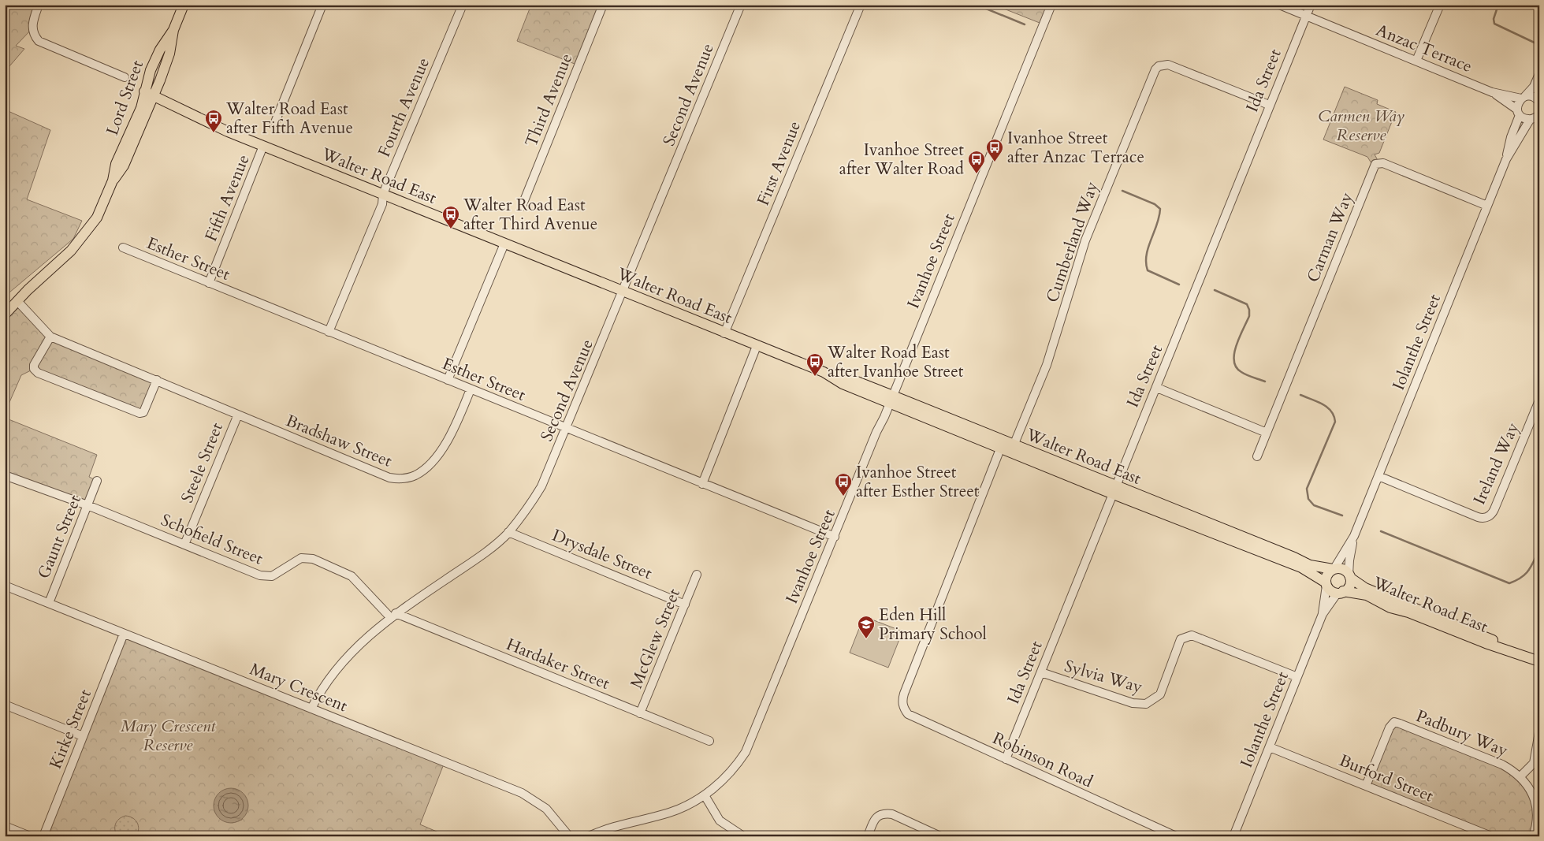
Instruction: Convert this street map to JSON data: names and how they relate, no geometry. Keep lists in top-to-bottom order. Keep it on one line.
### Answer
{"streets":{"main road":["Lord Street","Walter Road East"],"street":["Anzac Terrace","Ida Street","Second Avenue","Third Avenue","Fourth Avenue","First Avenue","Fifth Avenue","Carman Way","Cumberland Way","Esther Street","Ivanhoe Street","Iolanthe Street","Bradshaw Street","Steele Street","Ireland Way","Gaunt Street","Schofield Street","Drysdale Street","McGlew Street","Hardaker Street","Sylvia Way","Mary Crescent","Kirke Street","Padbury Way","Robinson Road","Burford Street"]},"crossings":[["Anzac Terrace","Ida Street"],["Anzac Terrace","Iolanthe Street"],["Ida Street","Walter Road East"],["Ida Street","Cumberland Way"],["Ida Street","Sylvia Way"],["Ida Street","Robinson Road"],["Second Avenue","Walter Road East"],["Second Avenue","Esther Street"],["Second Avenue","Schofield Street"],["Second Avenue","Drysdale Street"],["Second Avenue","Hardaker Street"],["Second Avenue","Mary Crescent"],["Lord Street","Walter Road East"],["Lord Street","Bradshaw Street"],["Fourth Avenue","Walter Road East"],["Fourth Avenue","Esther Street"],["First Avenue","Walter Road East"],["Walter Road East","Fifth Avenue"],["Walter Road East","Cumberland Way"],["Walter Road East","Ivanhoe Street"],["Walter Road East","Iolanthe Street"],["Walter Road East","Robinson Road"],["Fifth Avenue","Esther Street"],["Carman Way","Iolanthe Street"],["Esther Street","Ivanhoe Street"],["Esther Street","Bradshaw Street"],["Iolanthe Street","Ireland Way"],["Iolanthe Street","Sylvia Way"],["Iolanthe Street","Burford Street"],["Bradshaw Street","Steele Street"],["Steele Street","Schofield Street"],["Gaunt Street","Schofield Street"],["Gaunt Street","Mary Crescent"],["Schofield Street","Hardaker Street"],["Drysdale Street","McGlew Street"],["McGlew Street","Hardaker Street"],["Mary Crescent","Kirke Street"],["Padbury Way","Burford Street"]],"parks":["Carmen Way Reserve","Mary Crescent Reserve"],"places":{"bus stop":["Walter Road East after Fifth Avenue","Ivanhoe Street after Anzac Terrace","Ivanhoe Street after Walter Road","Walter Road East after Third Avenue","Walter Road East after Ivanhoe Street","Ivanhoe Street after Esther Street"],"school or university":["Eden Hill Primary School"]}}
